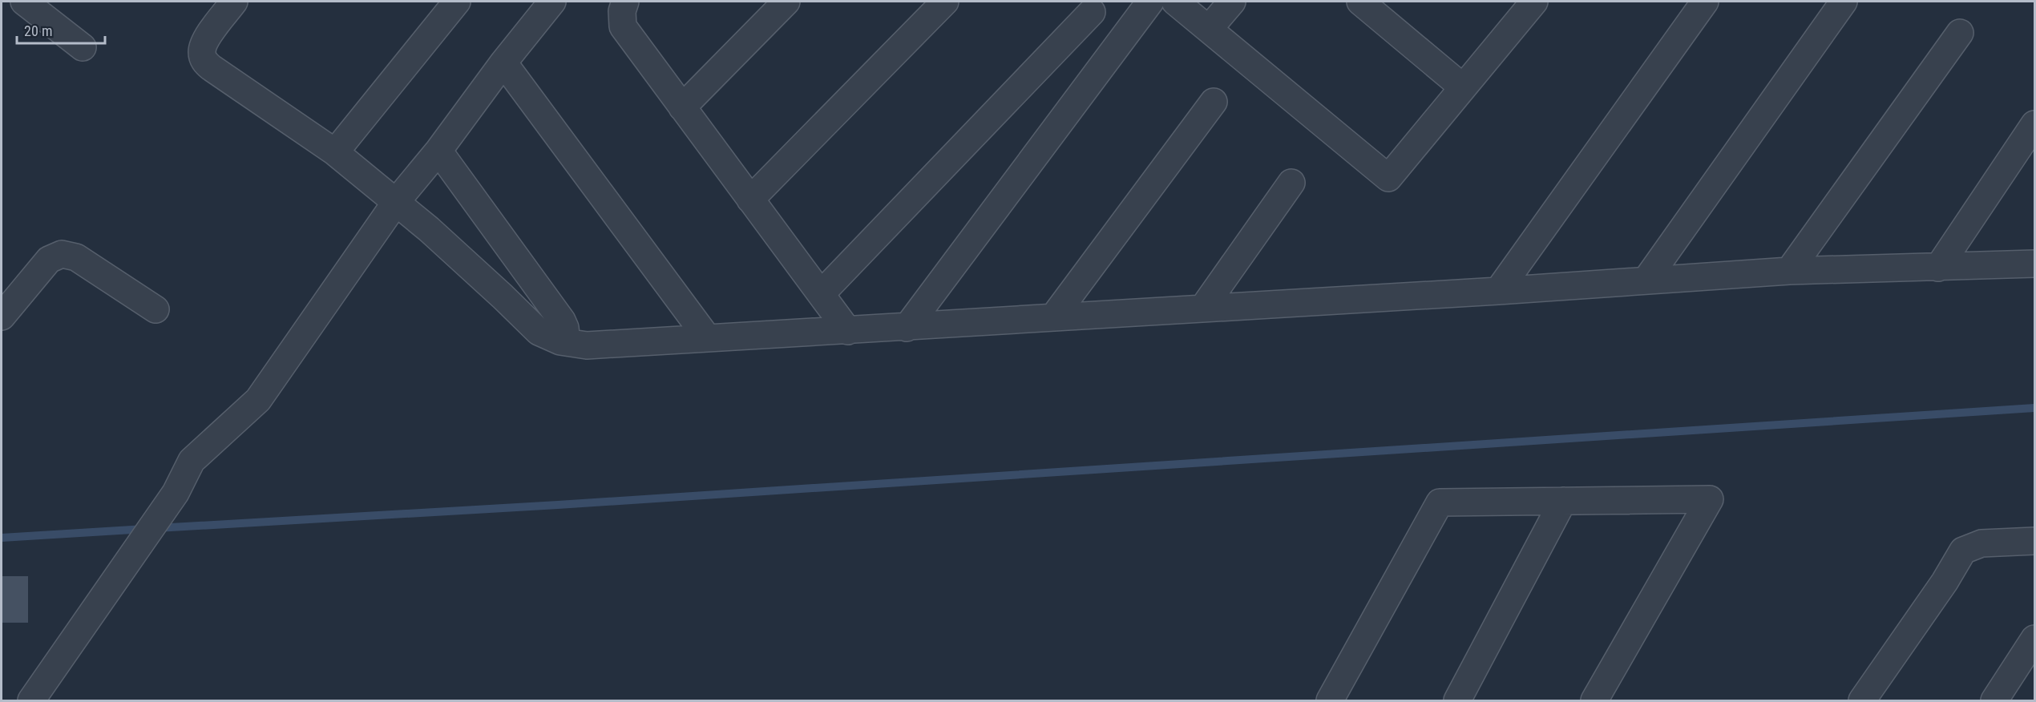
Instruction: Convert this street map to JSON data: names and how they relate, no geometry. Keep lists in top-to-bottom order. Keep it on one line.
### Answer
{"scale_bar":"20 m"}
